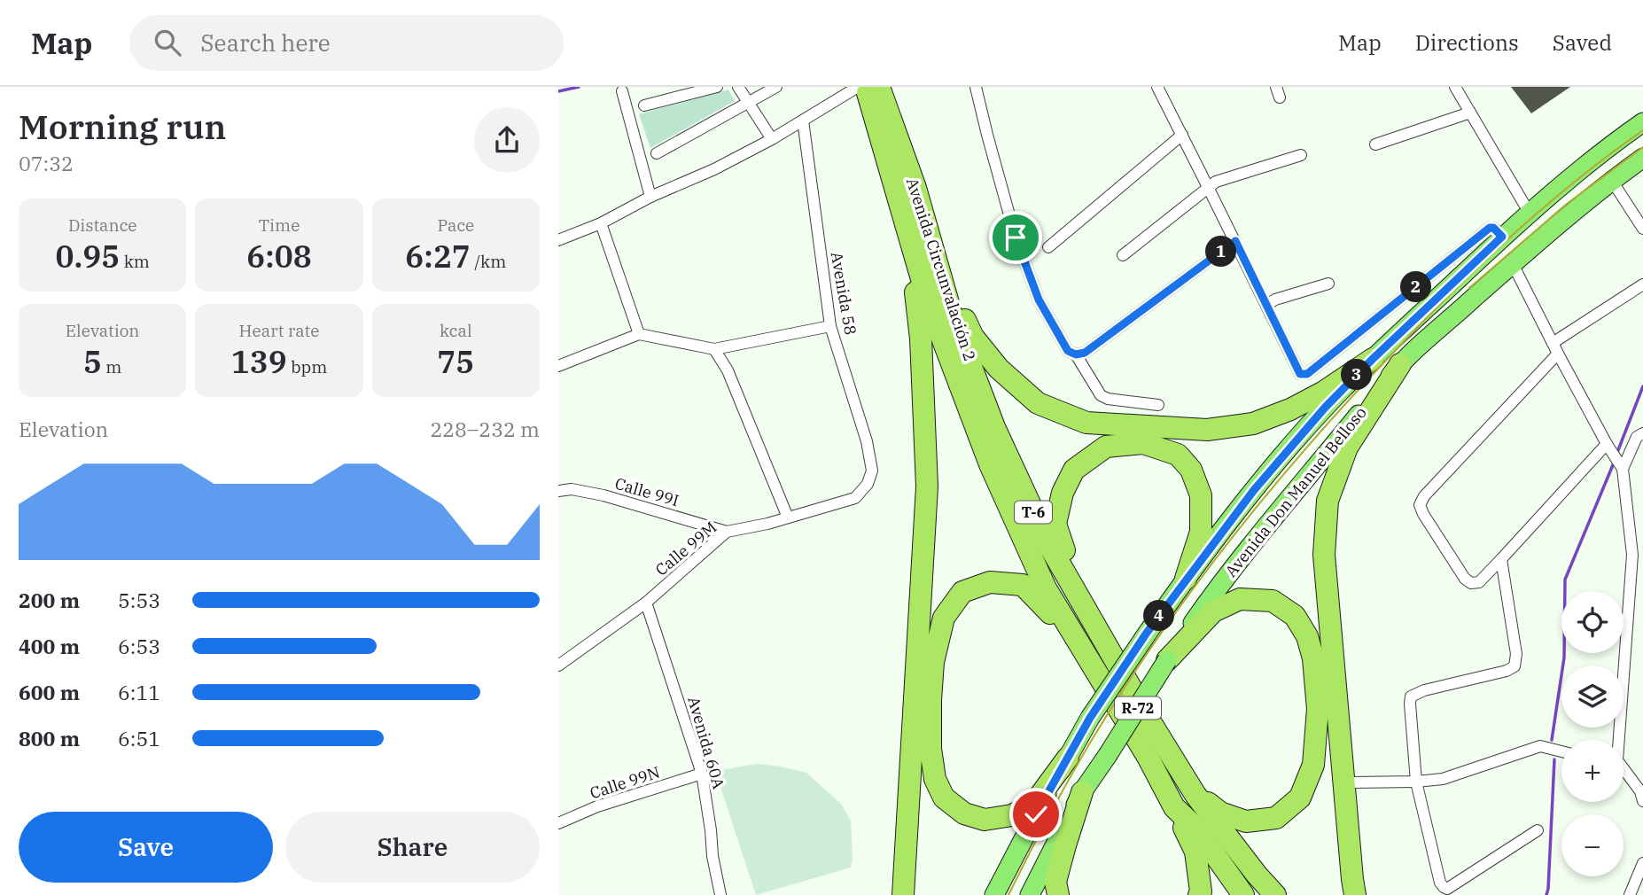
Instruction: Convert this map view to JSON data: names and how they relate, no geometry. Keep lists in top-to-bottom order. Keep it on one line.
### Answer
{"streets":{"highway":["Avenida Circunvalación 2","T-6"],"main road":["Avenida Don Manuel Belloso","R-72"],"street":["Avenida 58","Calle 99I","Calle 99M","Avenida 60A","Calle 99N"]},"crossings":[["Avenida 58","Calle 99M"],["Calle 99I","Calle 99M"],["Calle 99M","Avenida 60A"],["Avenida 60A","Calle 99N"]],"page":{"header":"Map","search":"Search here","nav":["Map","Directions","Saved"],"heading":["Morning run","07:32"],"stats":[["Distance","0.95 km"],["Time","6:08"],["Pace","6:27 /km"],["Elevation","5 m"],["Heart rate","139 bpm"],["kcal","75"]],"pins":["1","2","3","4"],"chart":["Elevation","228–232 m"],"list":[{"name":"200 m","note":"5:53"},{"name":"400 m","note":"6:53"},{"name":"600 m","note":"6:11"},{"name":"800 m","note":"6:51"}],"map_buttons":["+","−"],"buttons":["Save","Share"]}}
